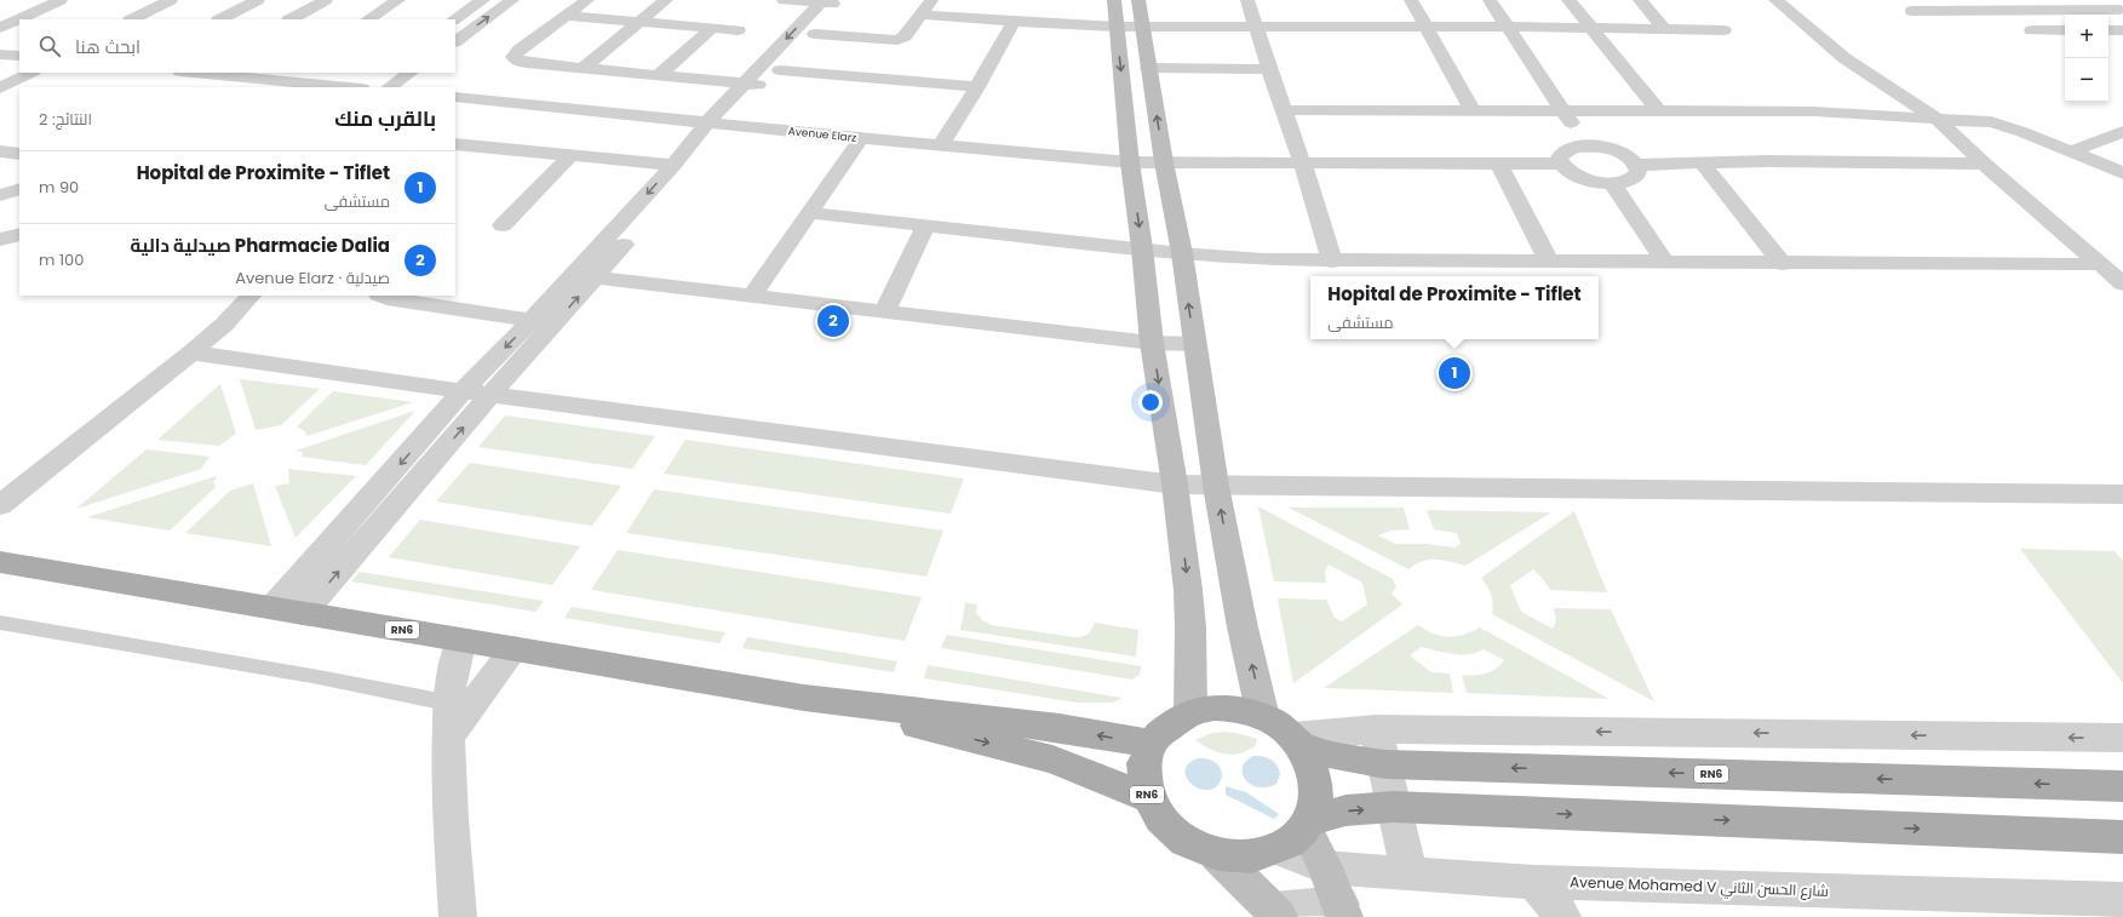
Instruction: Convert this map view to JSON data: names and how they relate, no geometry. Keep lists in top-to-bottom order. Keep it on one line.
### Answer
{"streets":{"main road":["RN6"],"street":["Avenue Elarz","Avenue Mohamed V شارع الحسن الثاني"]},"crossings":[["RN6","Avenue Mohamed V شارع الحسن الثاني"]],"page":{"map_buttons":["+","−"],"search":"ابحث هنا","heading":["بالقرب منك","النتائج: 2"],"list":[{"mark":"1","name":"Hopital de Proximite - Tiflet","note":"مستشفى","value":"90 m"},{"mark":"2","name":"Pharmacie Dalia صيدلية دالية","note":"صيدلية · Avenue Elarz","value":"100 m"}],"popup":["Hopital de Proximite - Tiflet","مستشفى"],"pins":["2","1"]}}
